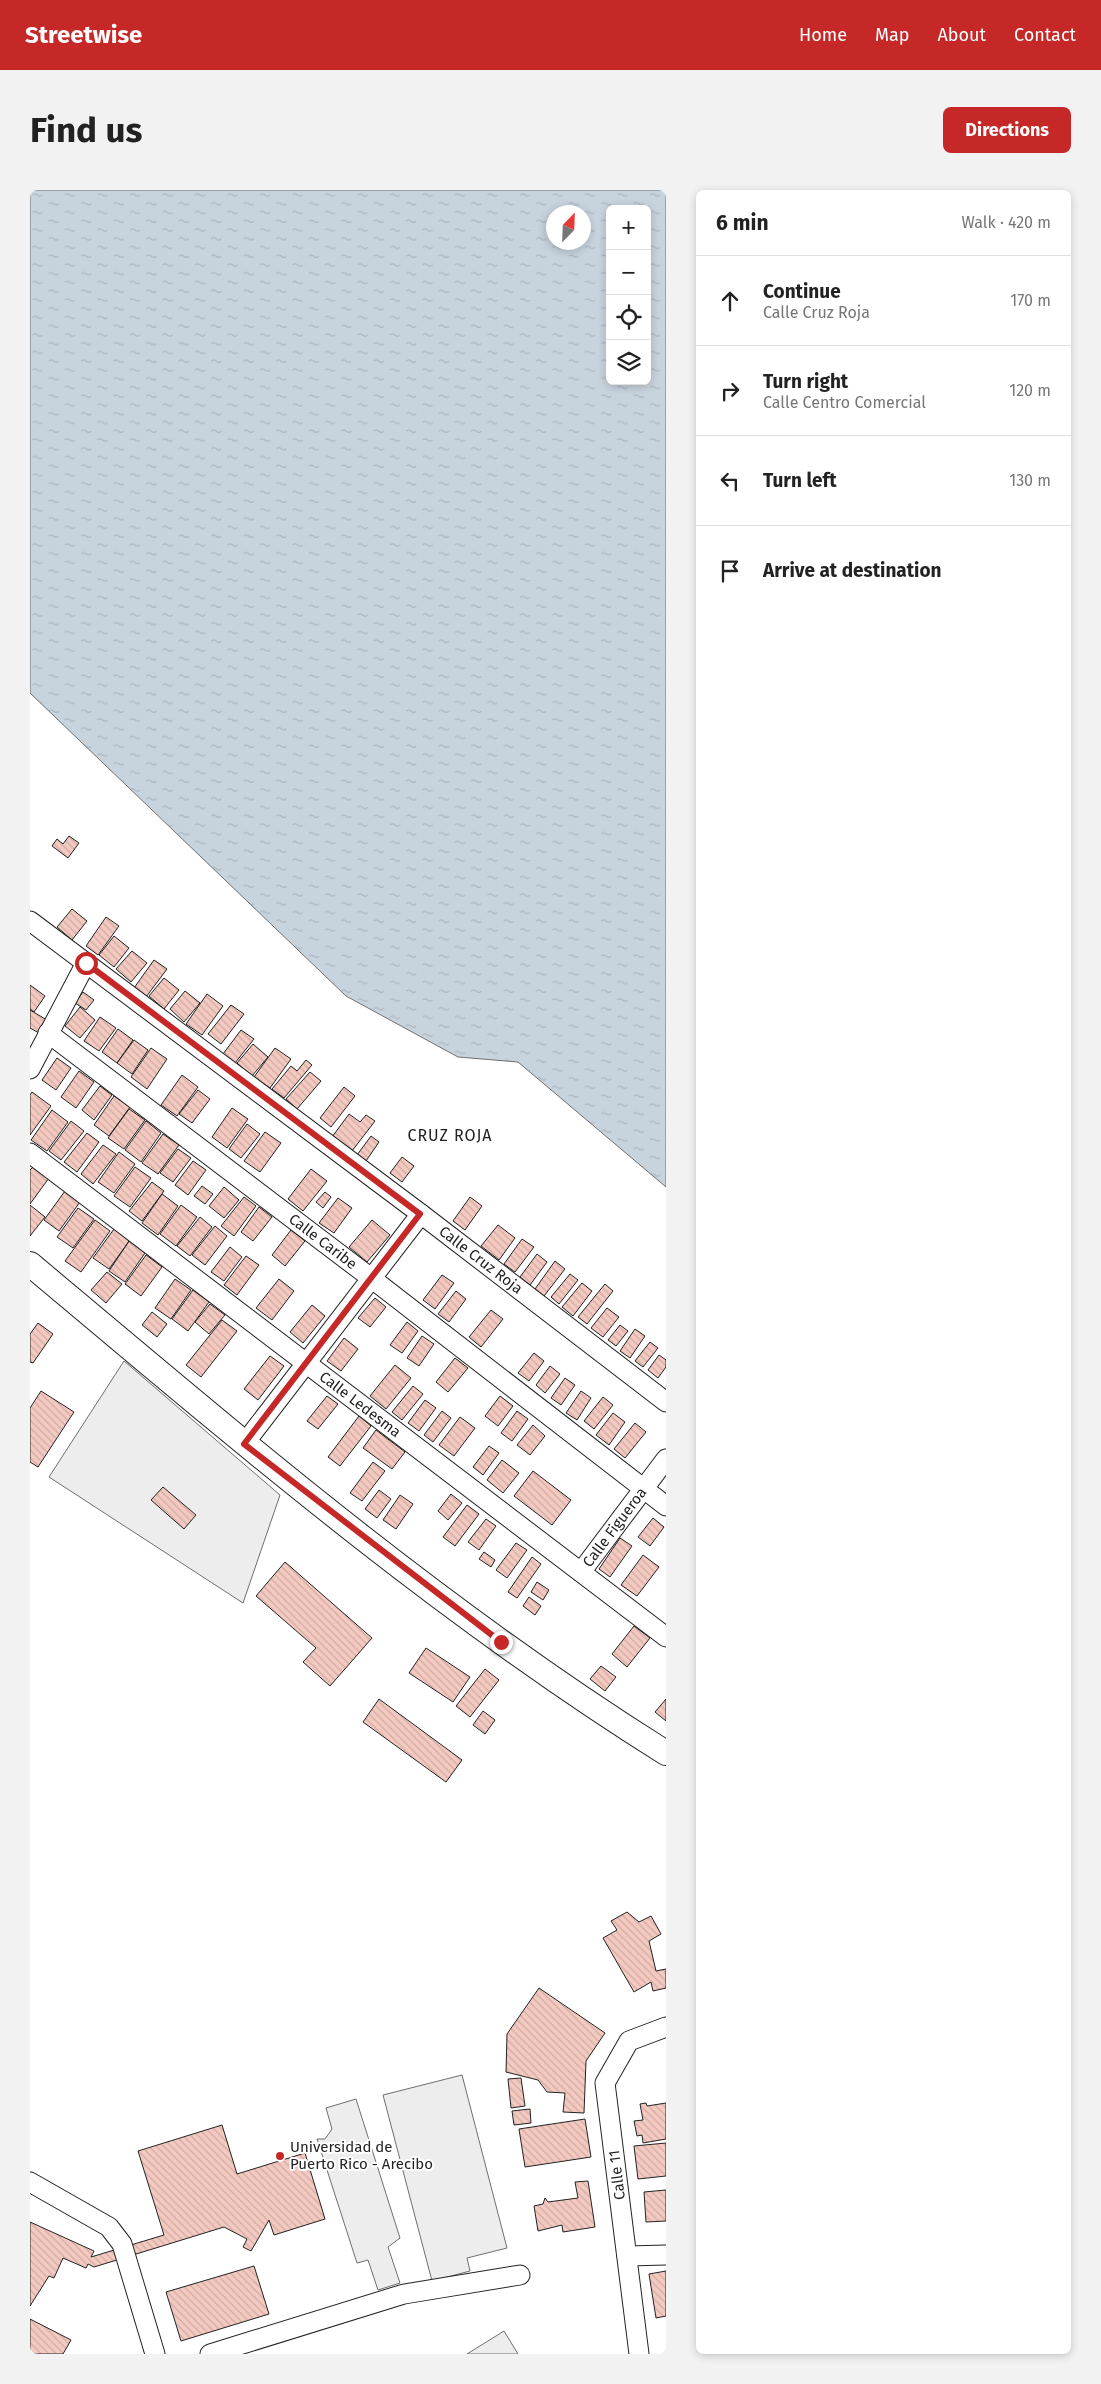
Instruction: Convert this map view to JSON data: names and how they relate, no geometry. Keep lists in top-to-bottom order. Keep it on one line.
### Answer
{"streets":{"street":["Calle Caribe","Calle Cruz Roja","Calle Ledesma","Calle Figueroa","Calle 11"]},"crossings":[["Calle Caribe","Calle Figueroa"],["Calle Ledesma","Calle Figueroa"]],"districts":["CRUZ ROJA"],"places":["Universidad de Puerto Rico - Arecibo"],"north":"top right","page":{"header":"Streetwise","nav":["Home","Map","About","Contact"],"buttons":"Directions","title":"Find us","heading":["6 min","Walk · 420 m"],"map_buttons":["+","−"],"list":[["Continue","Calle Cruz Roja","170 m"],["Turn right","Calle Centro Comercial","120 m"],["Turn left","130 m"],"Arrive at destination"]}}
